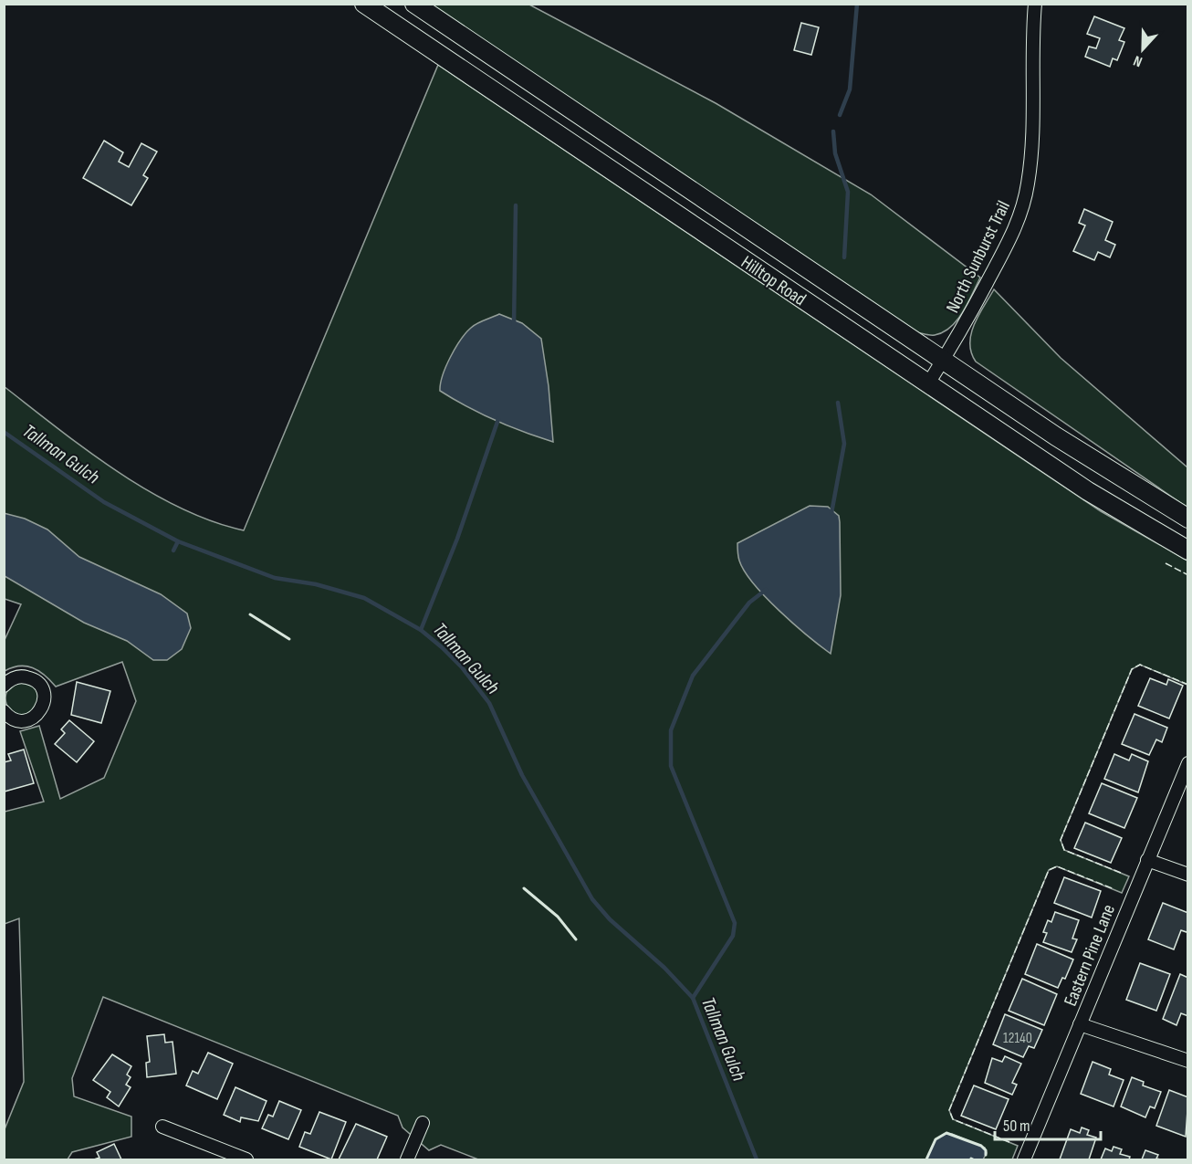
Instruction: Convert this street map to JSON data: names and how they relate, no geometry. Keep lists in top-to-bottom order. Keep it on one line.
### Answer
{"streets":{"main road":["Hilltop Road"],"street":["North Sunburst Trail","Eastern Pine Lane"]},"crossings":[["North Sunburst Trail","Hilltop Road"]],"water":["Tallman Gulch"],"house_numbers":["12140"],"scale_bar":"50 m","north":"bottom"}
